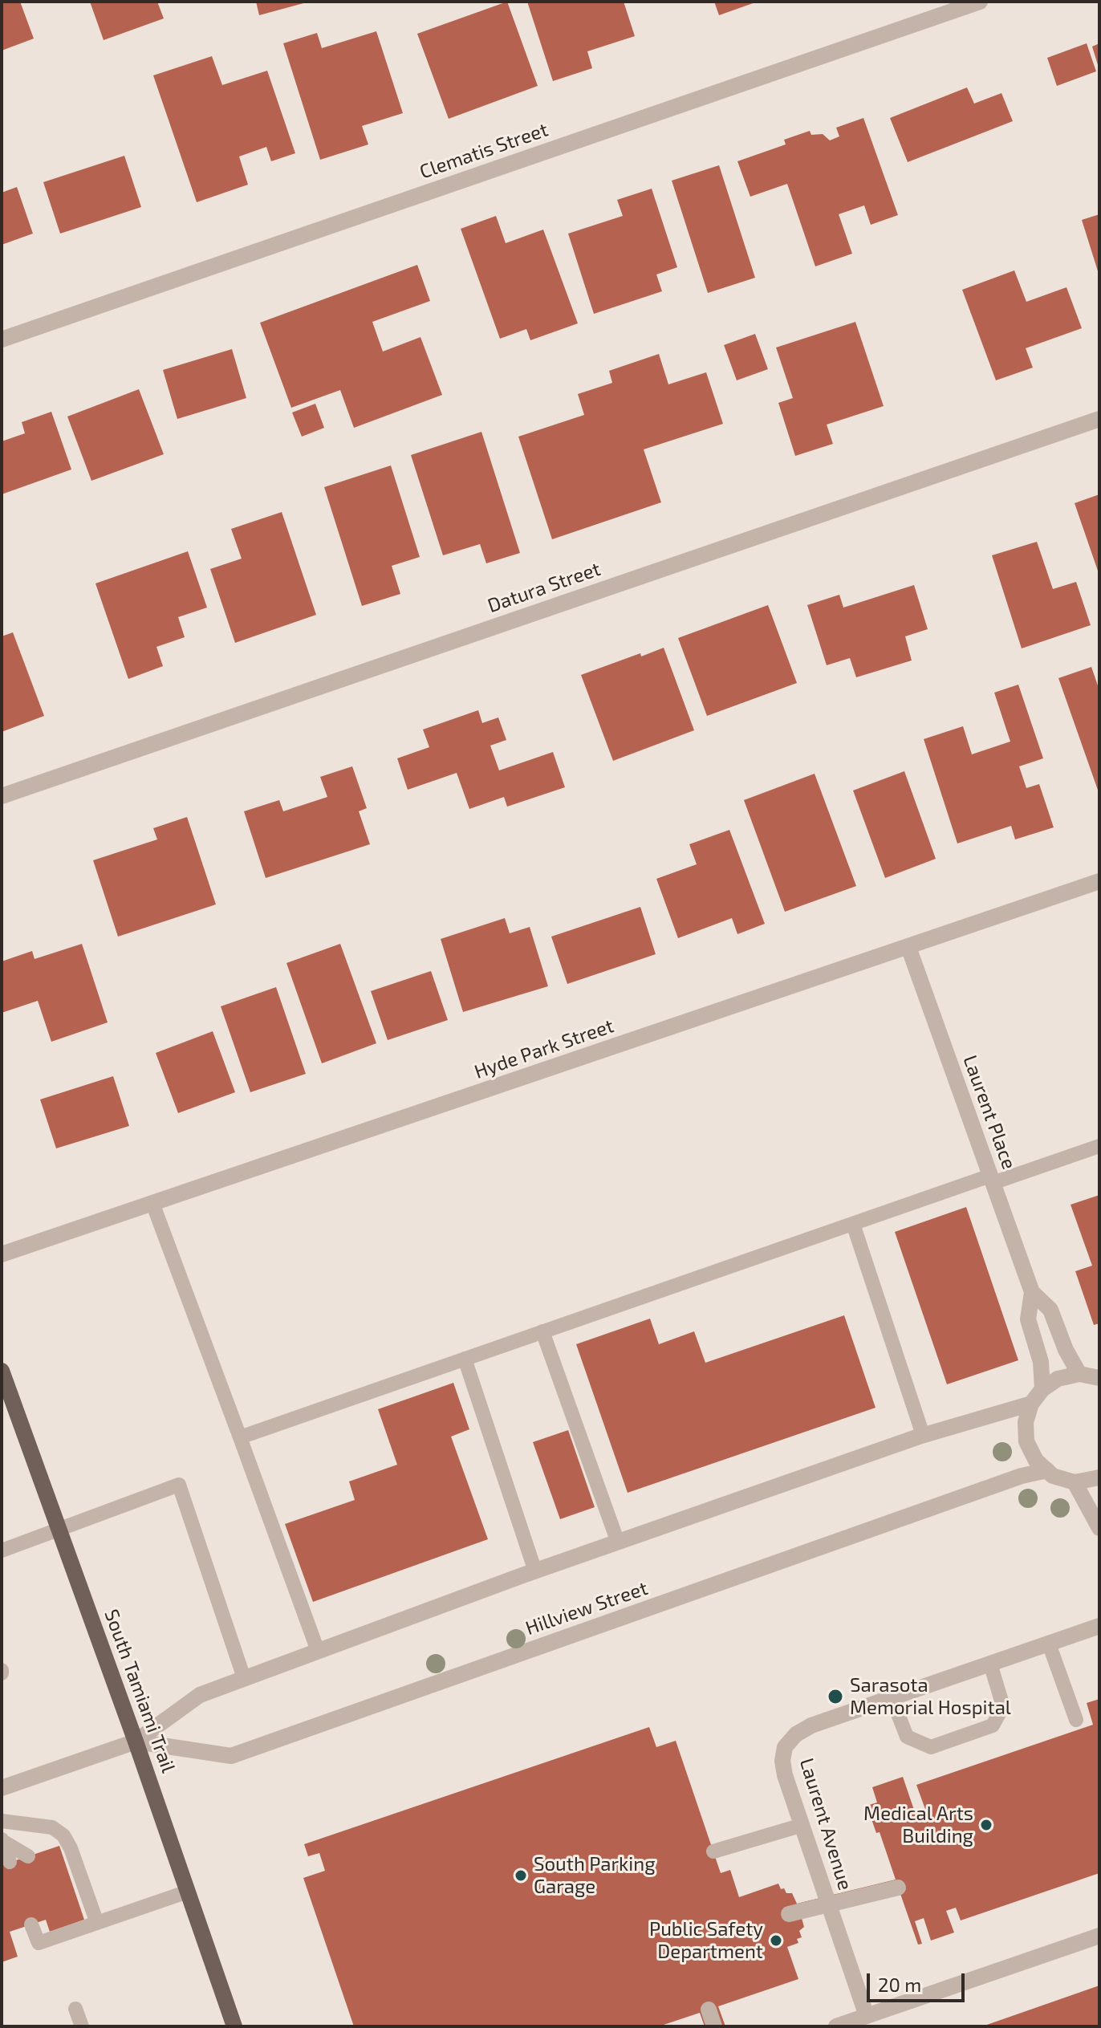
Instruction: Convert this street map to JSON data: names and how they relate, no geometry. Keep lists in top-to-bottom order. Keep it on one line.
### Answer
{"streets":{"main road":["South Tamiami Trail"],"street":["Clematis Street","Datura Street","Hyde Park Street","Laurent Place","Hillview Street","Laurent Avenue"]},"crossings":[["Hyde Park Street","Laurent Place"],["Hillview Street","South Tamiami Trail"]],"places":["Sarasota Memorial Hospital","Medical Arts Building","South Parking Garage","Public Safety Department"],"scale_bar":"20 m"}
